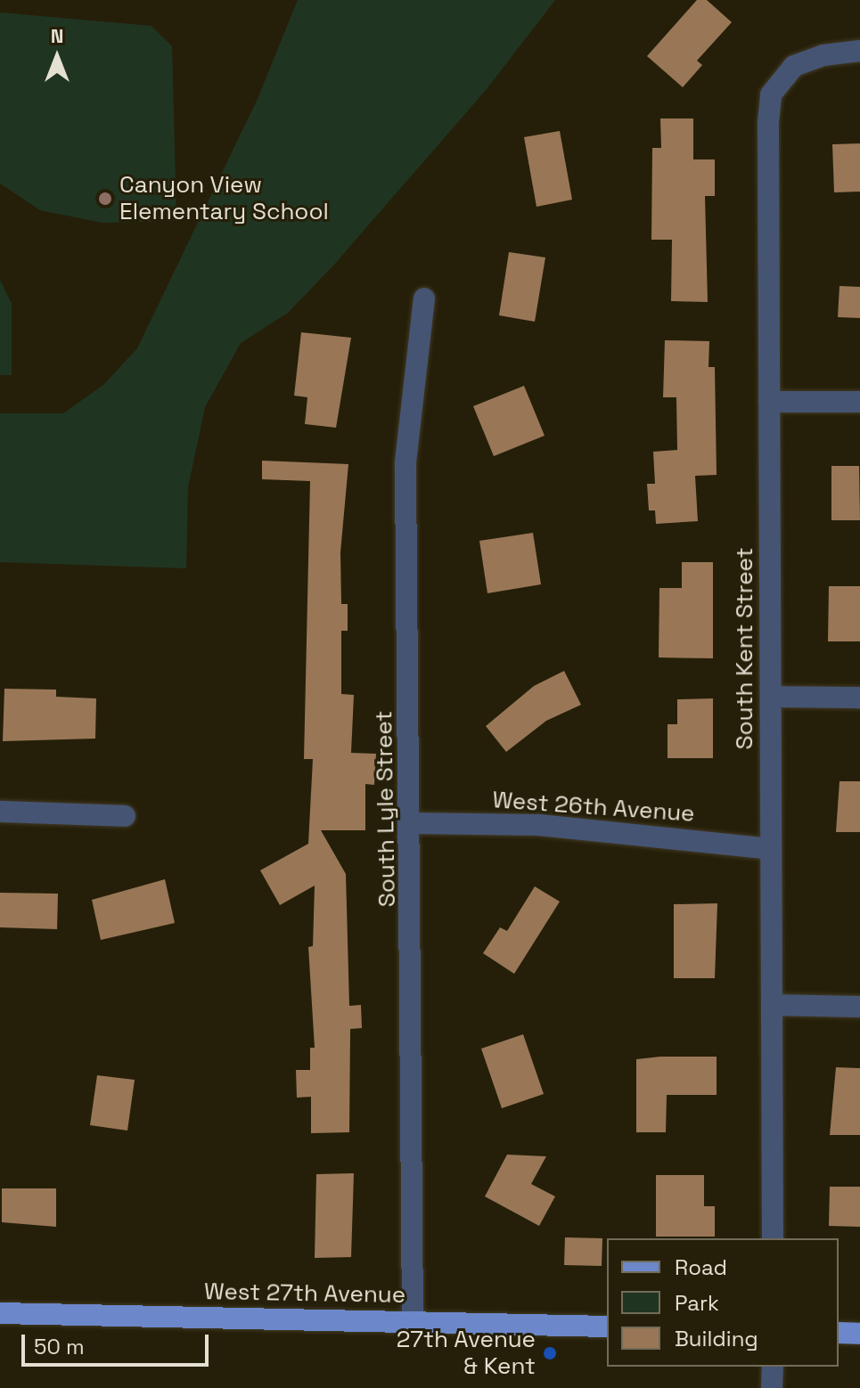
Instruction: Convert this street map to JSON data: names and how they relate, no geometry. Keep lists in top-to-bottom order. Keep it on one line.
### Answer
{"streets":{"main road":["West 27th Avenue"],"street":["South Kent Street","West 26th Avenue","South Lyle Street"]},"crossings":[["South Kent Street","West 26th Avenue"],["West 26th Avenue","South Lyle Street"],["South Lyle Street","West 27th Avenue"]],"places":["Canyon View Elementary School","27th Avenue & Kent"],"legend":["Road","Park","Building"],"scale_bar":"50 m","north":"top"}
